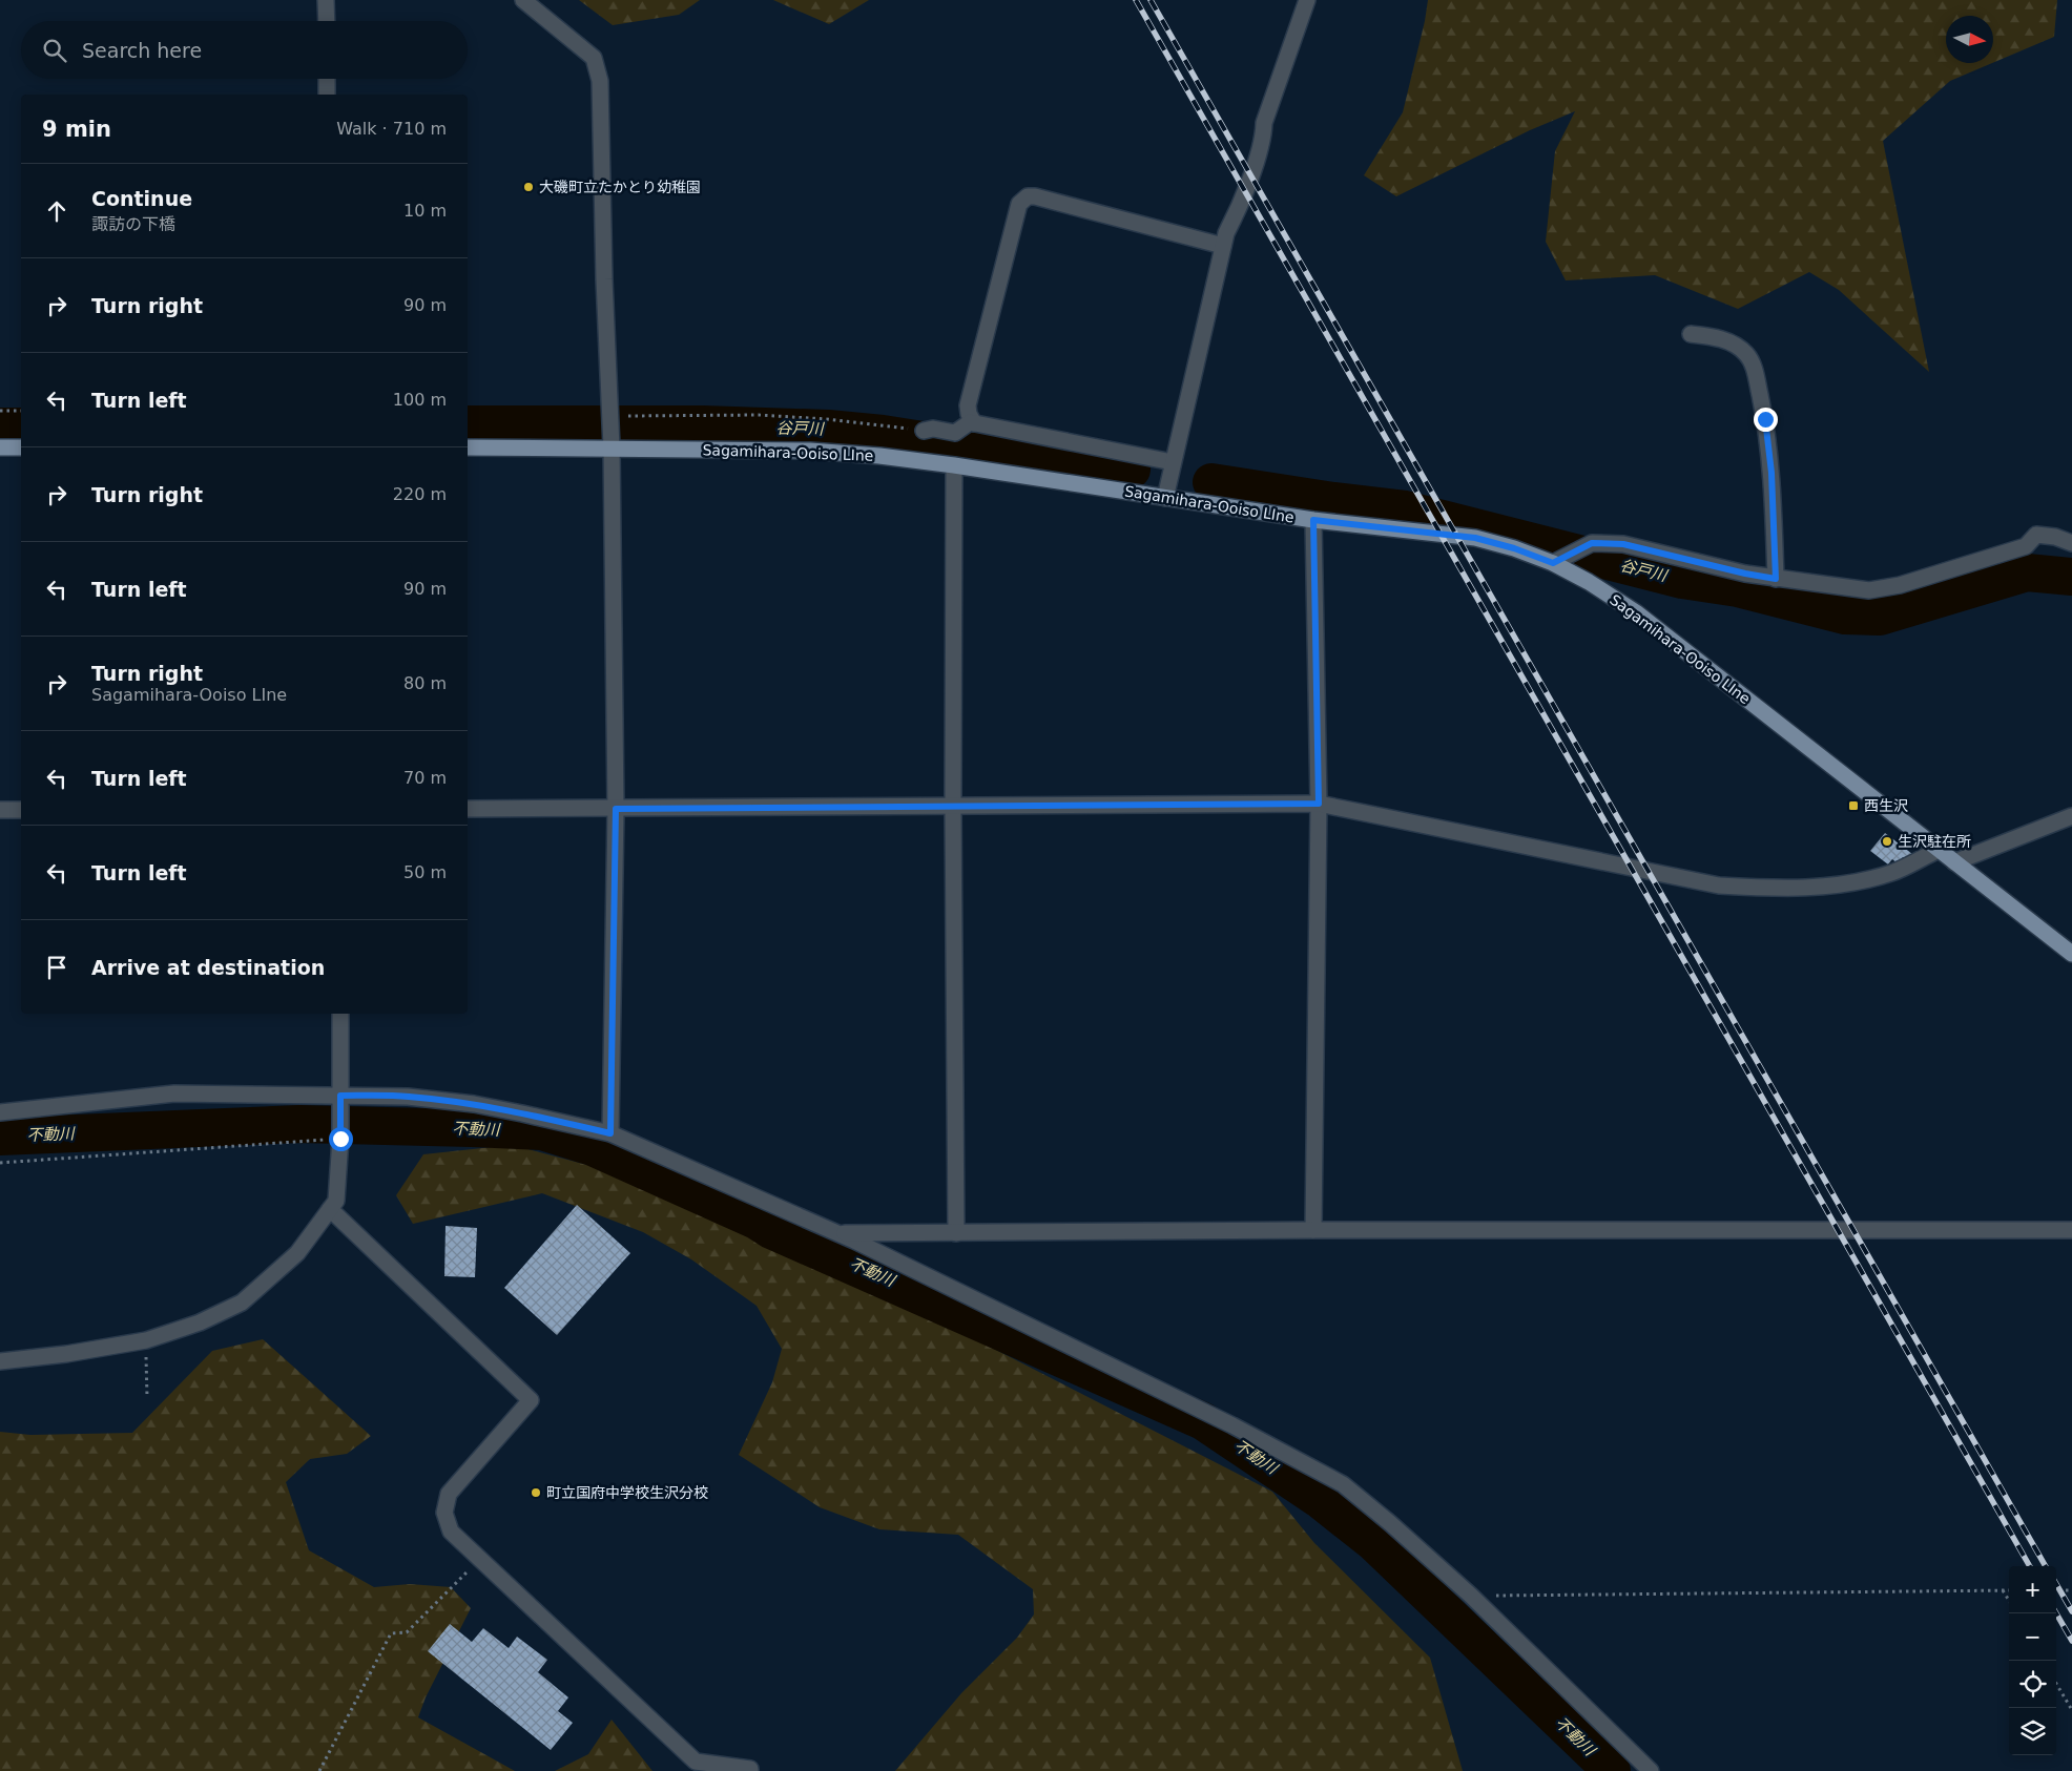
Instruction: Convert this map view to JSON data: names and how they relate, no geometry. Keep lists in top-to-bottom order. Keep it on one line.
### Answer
{"streets":{"main road":["Sagamihara-Ooiso LIne"]},"water":["谷戸川","不動川"],"places":{"other":["大磯町立たかとり幼稚園","生沢駐在所","町立国府中学校生沢分校"],"transit":["西生沢"]},"north":"right","page":{"search":"Search here","heading":["9 min","Walk · 710 m"],"list":[["Continue","諏訪の下橋","10 m"],["Turn right","90 m"],["Turn left","100 m"],["Turn right","220 m"],["Turn left","90 m"],["Turn right","Sagamihara-Ooiso LIne","80 m"],["Turn left","70 m"],["Turn left","50 m"],"Arrive at destination"],"map_buttons":["+","−"]}}
